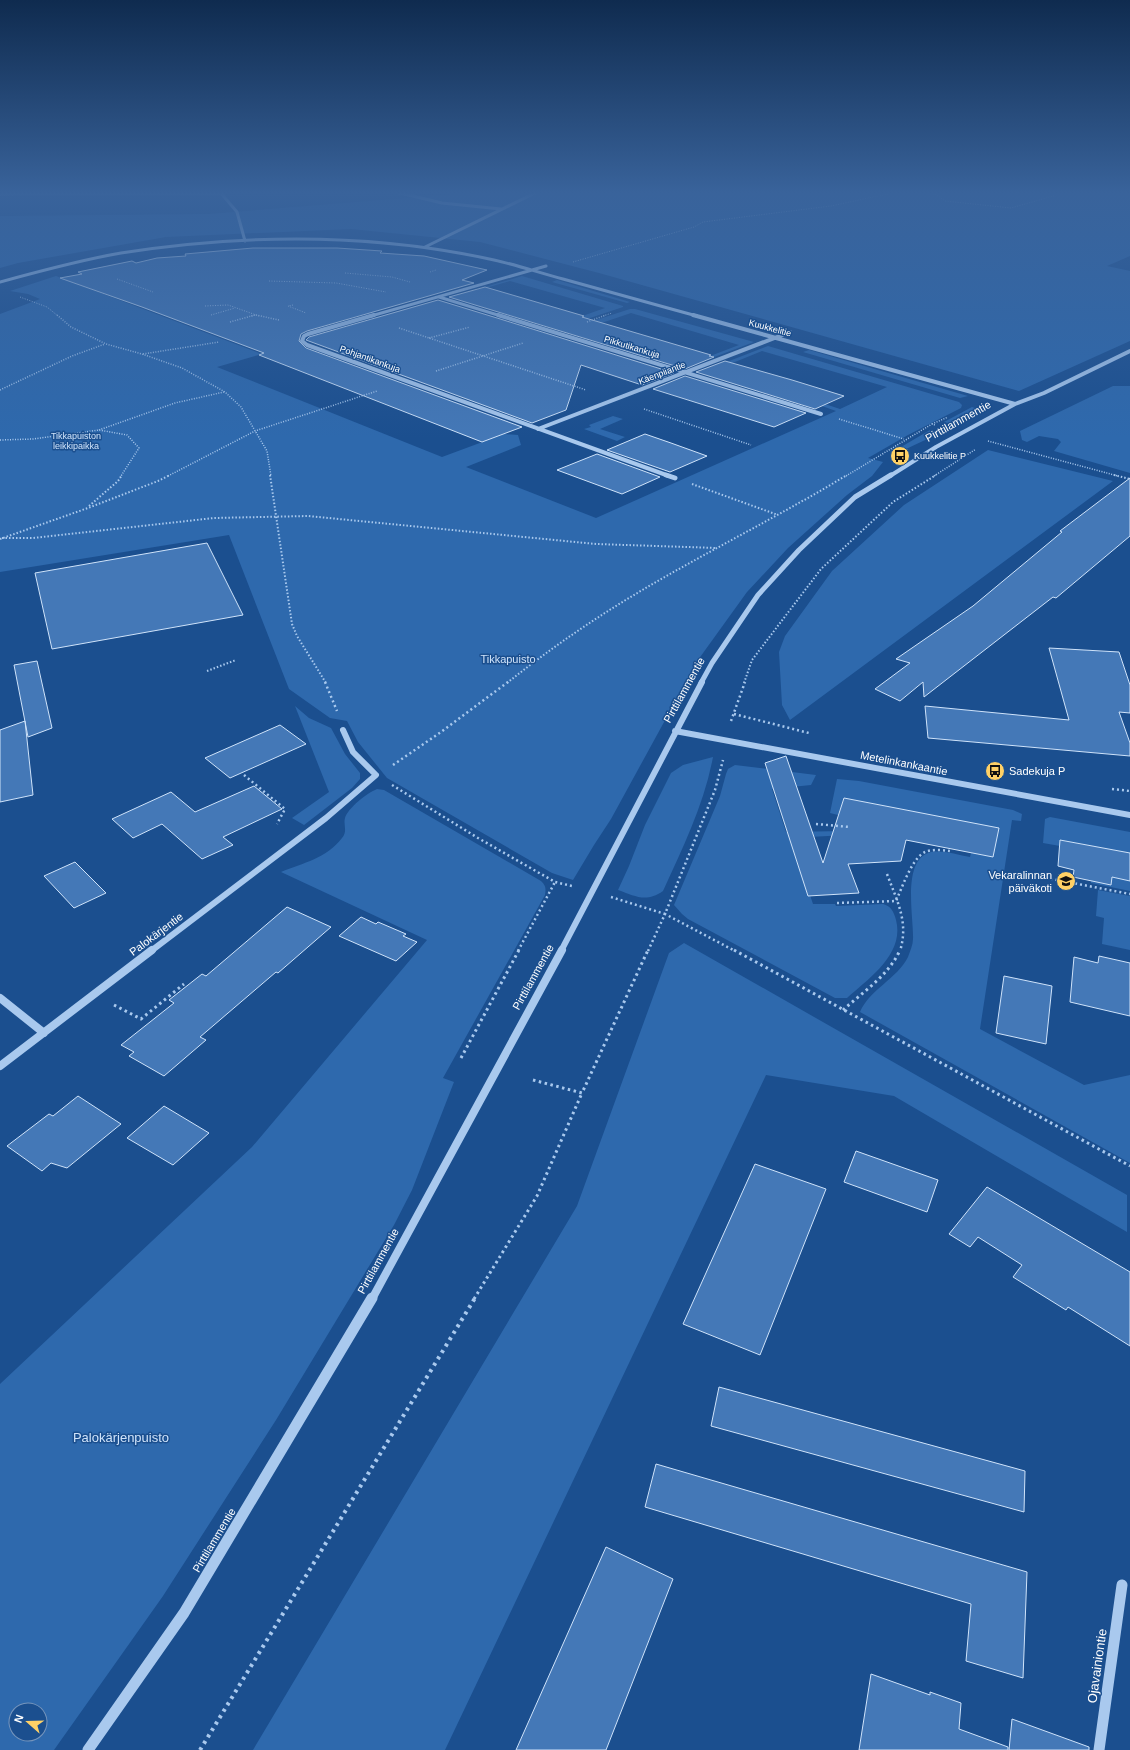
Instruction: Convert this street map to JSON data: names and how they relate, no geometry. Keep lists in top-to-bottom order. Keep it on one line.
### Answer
{"streets":{"street":["Kuukkelitie","Pikkutikankuja","Pohjantikankuja","Käenpiiantie","Pirttilammentie","Metelinkankaantie","Palokärjentie","Ojavainiontie"]},"crossings":[["Kuukkelitie","Käenpiiantie"],["Kuukkelitie","Pirttilammentie"],["Pikkutikankuja","Pohjantikankuja"],["Pikkutikankuja","Käenpiiantie"],["Pohjantikankuja","Käenpiiantie"],["Pirttilammentie","Metelinkankaantie"]],"parks":["Tikkapuiston leikkipaikka","Tikkapuisto","Palokärjenpuisto"],"places":{"bus stop":["Kuukkelitie P","Sadekuja P"],"school or university":["Vekaralinnan päiväkoti"]},"north":"left"}
